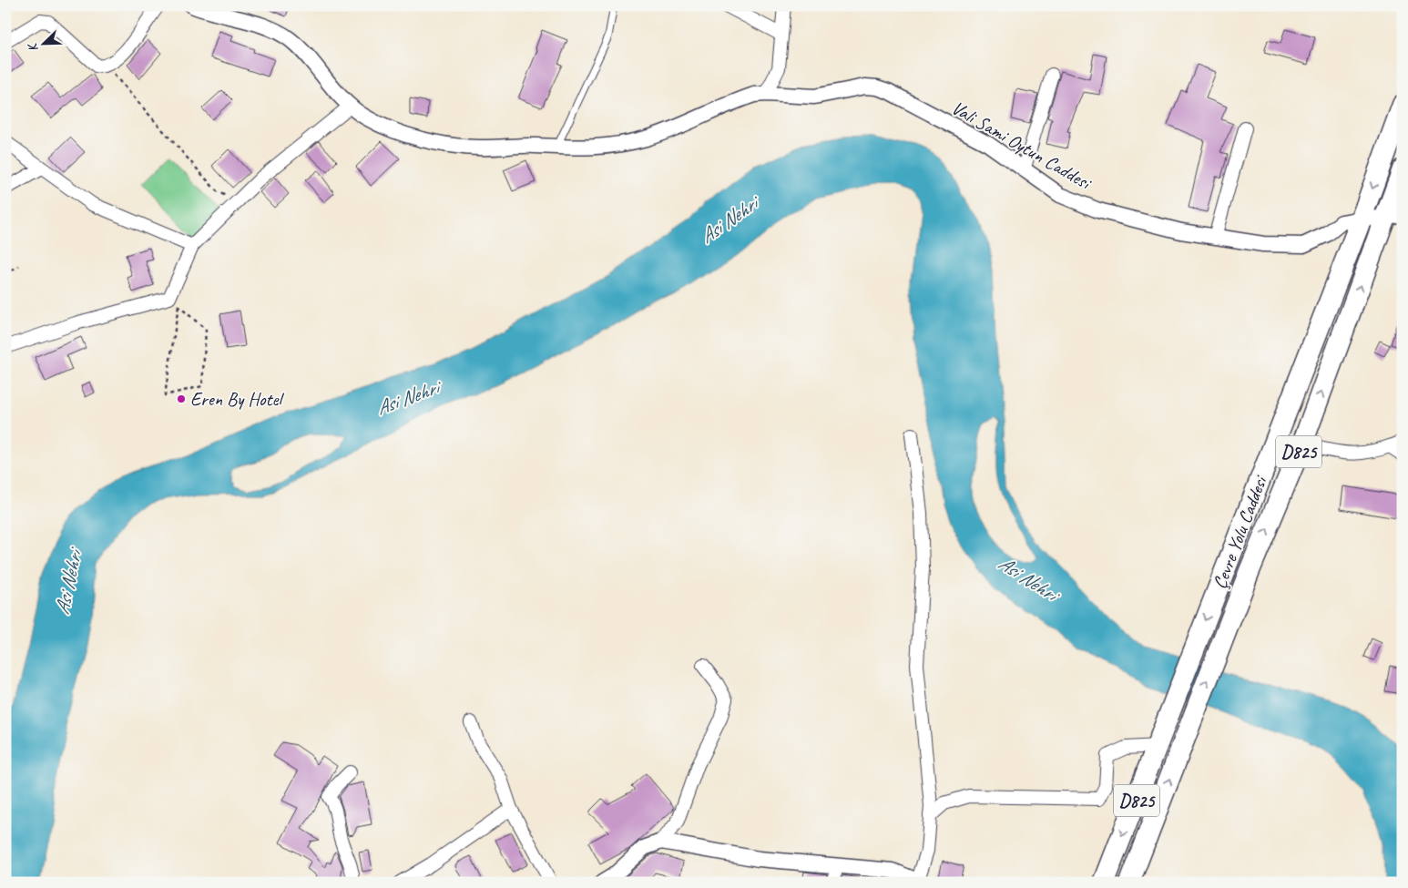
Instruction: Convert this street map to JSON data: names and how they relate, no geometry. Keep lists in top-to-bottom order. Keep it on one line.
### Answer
{"streets":{"highway":["D825","Çevre Yolu Caddesi"],"street":["Vali Sami Oytun Caddesi"]},"crossings":[["Vali Sami Oytun Caddesi","Çevre Yolu Caddesi"]],"water":["Asi Nehri"],"places":["Eren By Hotel"],"north":"bottom left"}
